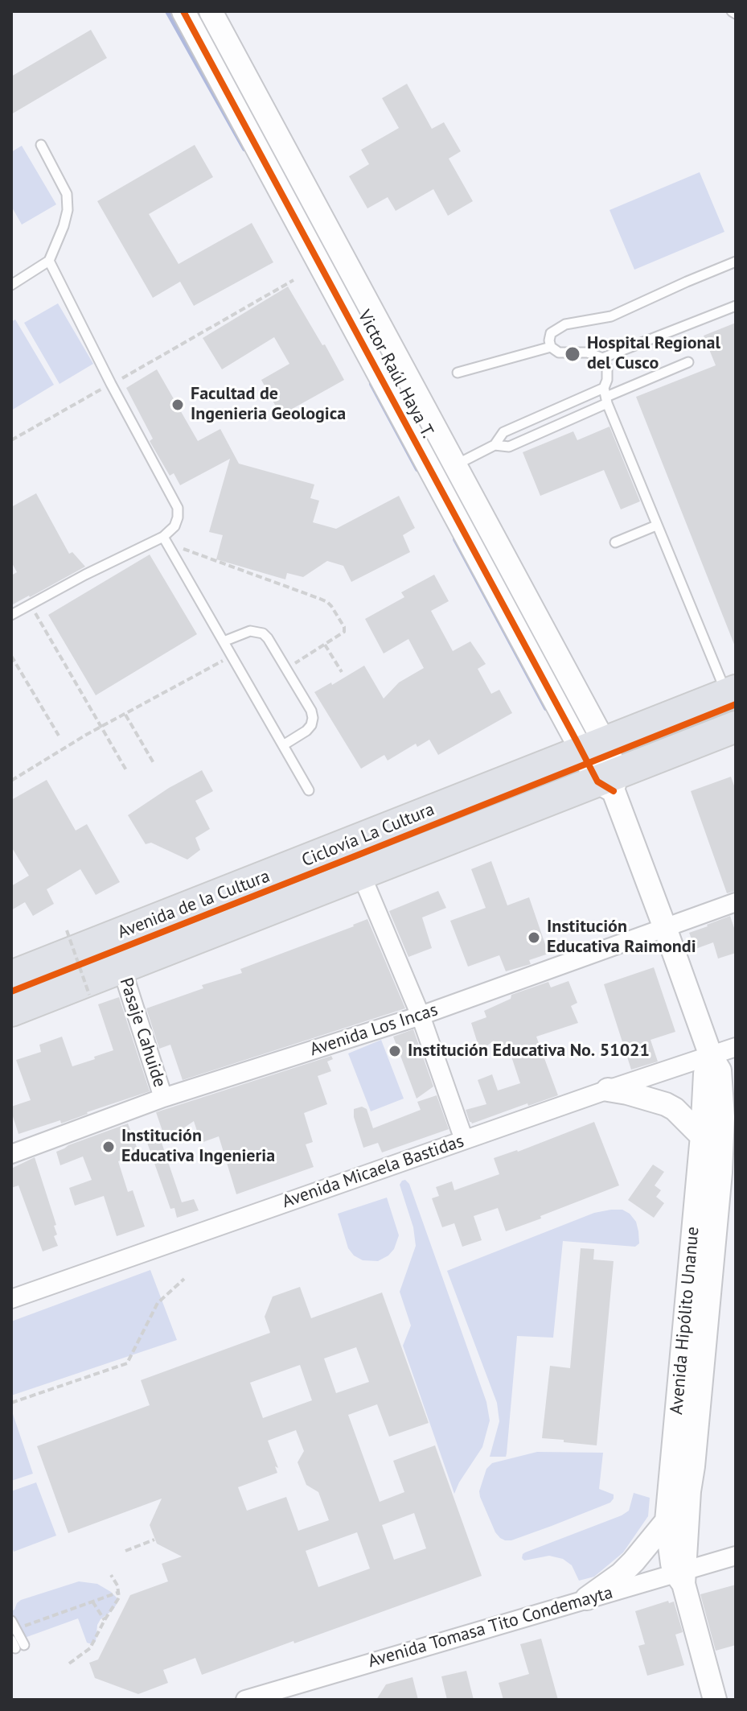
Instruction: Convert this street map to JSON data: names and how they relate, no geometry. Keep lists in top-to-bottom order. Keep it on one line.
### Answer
{"streets":{"highway":["Avenida de la Cultura"],"street":["Victor Raúl Haya T.","Avenida Los Incas","Pasaje Cahuide","Avenida Micaela Bastidas","Avenida Hipólito Unanue","Avenida Tomasa Tito Condemayta"],"cycle path":["Ciclovía La Cultura"]},"crossings":[["Victor Raúl Haya T.","Avenida de la Cultura"],["Victor Raúl Haya T.","Avenida Hipólito Unanue"],["Avenida de la Cultura","Pasaje Cahuide"],["Avenida de la Cultura","Avenida Hipólito Unanue"],["Avenida Los Incas","Pasaje Cahuide"],["Avenida Los Incas","Avenida Hipólito Unanue"],["Avenida Micaela Bastidas","Avenida Hipólito Unanue"],["Avenida Hipólito Unanue","Avenida Tomasa Tito Condemayta"]],"places":["Hospital Regional del Cusco","Facultad de Ingenieria Geologica","Institución Educativa Raimondi","Institución Educativa No. 51021","Institución Educativa Ingenieria"]}
